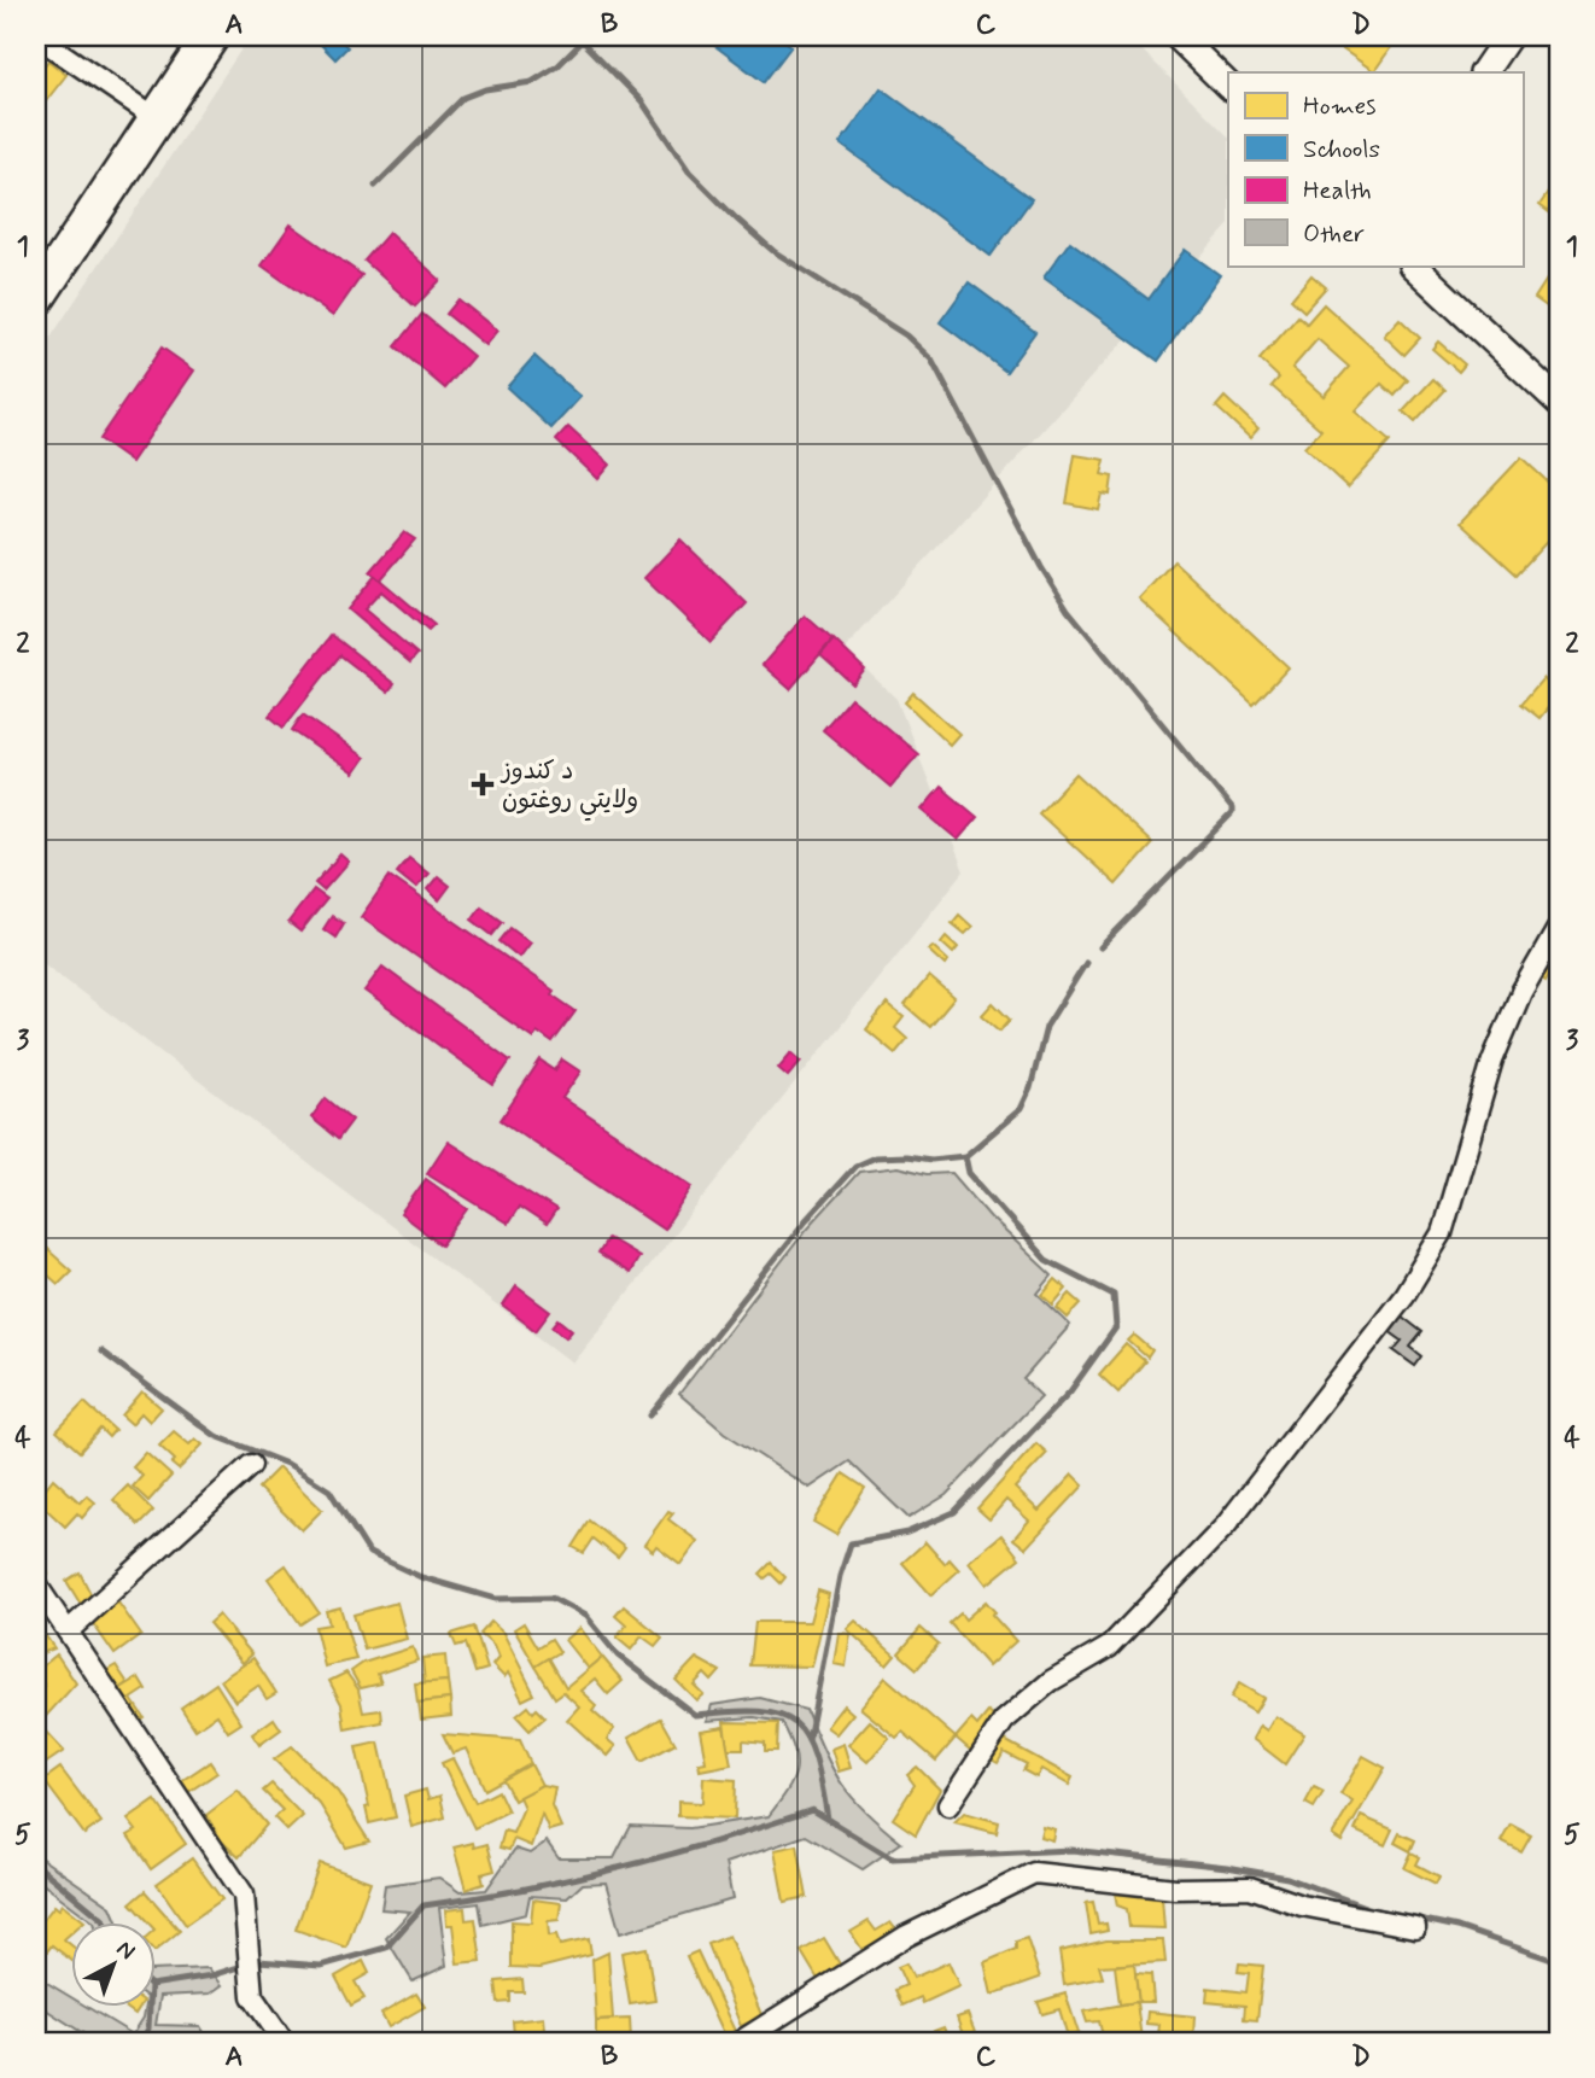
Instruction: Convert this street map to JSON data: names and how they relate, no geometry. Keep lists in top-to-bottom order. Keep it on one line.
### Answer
{"places":{"health":["د کندوز ولایتي روغتون"]},"legend":["Homes","Schools","Health","Other"],"north":"top right","grid":{"columns":["A","B","C","D"],"rows":["1","2","3","4","5"]}}
